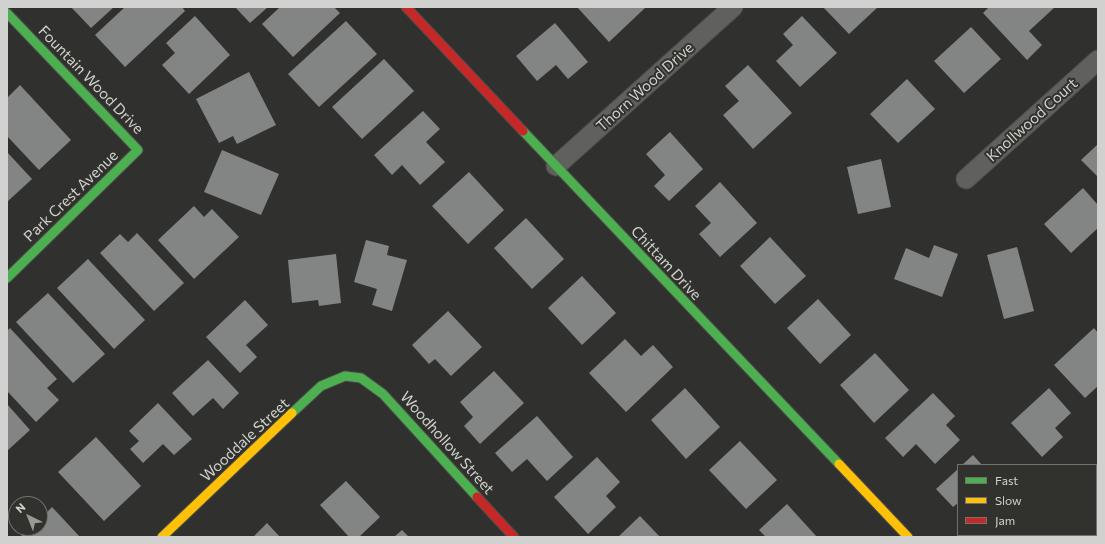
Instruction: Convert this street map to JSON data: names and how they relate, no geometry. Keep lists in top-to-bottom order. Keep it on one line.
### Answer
{"streets":{"street":["Fountain Wood Drive","Thorn Wood Drive","Knollwood Court","Park Crest Avenue","Chittam Drive","Wooddale Street","Woodhollow Street"]},"crossings":[["Fountain Wood Drive","Park Crest Avenue"],["Thorn Wood Drive","Chittam Drive"],["Wooddale Street","Woodhollow Street"]],"legend":["Fast","Slow","Jam"],"north":"top left"}
